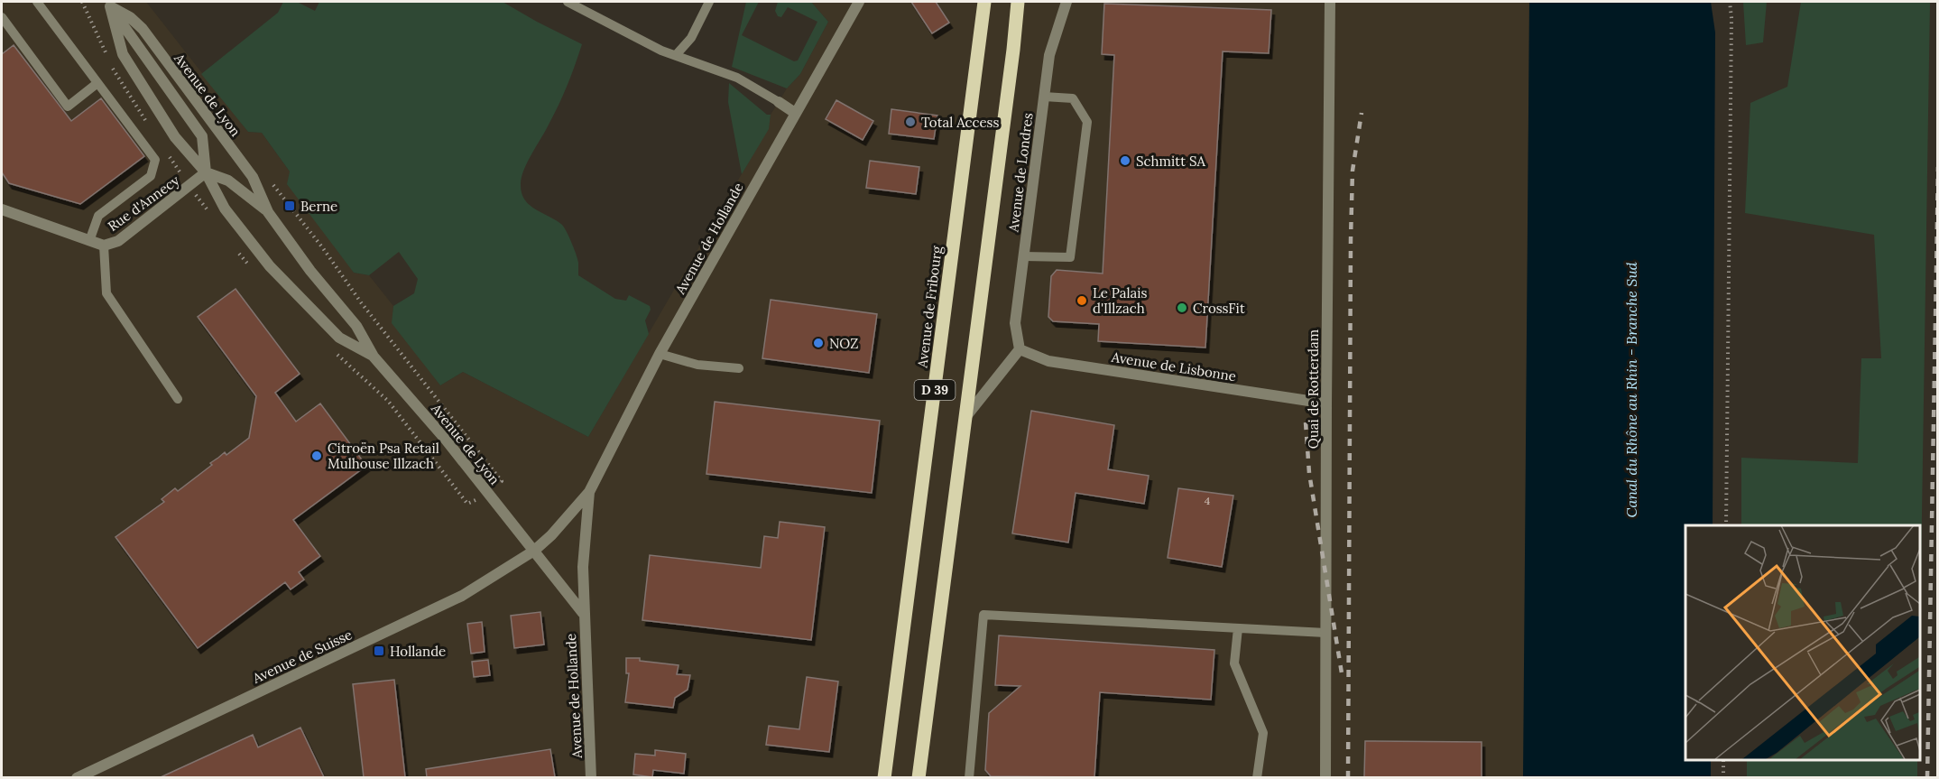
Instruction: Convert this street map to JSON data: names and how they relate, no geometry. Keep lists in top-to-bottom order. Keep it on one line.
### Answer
{"streets":{"main road":["Avenue de Fribourg","D 39"],"street":["Avenue de Lyon","Avenue de Londres","Rue d'Annecy","Avenue de Hollande","Avenue de Lisbonne","Quai de Rotterdam","Avenue de Suisse"]},"crossings":[["Avenue de Lyon","Rue d'Annecy"],["Avenue de Lyon","Avenue de Hollande"],["Avenue de Lyon","Avenue de Suisse"],["Avenue de Londres","Avenue de Lisbonne"],["Avenue de Hollande","Avenue de Suisse"],["Avenue de Lisbonne","Quai de Rotterdam"]],"water":["Canal du Rhône au Rhin - Branche Sud"],"places":{"other":["Total Access","Schmitt SA","Le Palais d'Illzach","CrossFit","NOZ","Citroën Psa Retail Mulhouse Illzach"],"transit":["Berne","Hollande"]},"house_numbers":["4"]}
